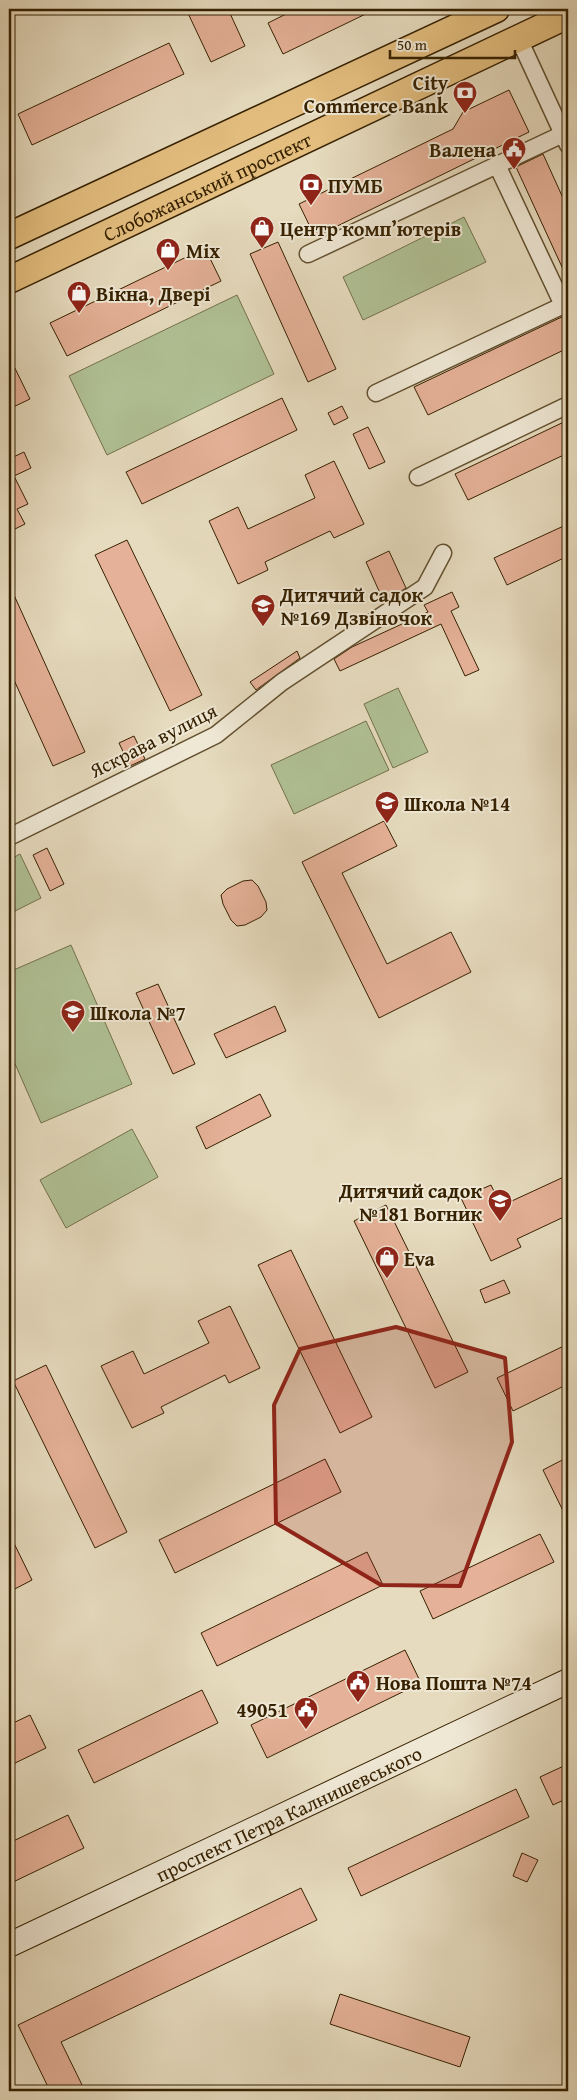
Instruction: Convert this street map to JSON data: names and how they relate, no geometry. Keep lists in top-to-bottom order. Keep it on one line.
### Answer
{"streets":{"main road":["Слобожанський проспект"],"street":["Яскрава вулиця","проспект Петра Калнишевського"]},"places":{"bank":["City Commerce Bank","ПУМБ"],"public building":["Валена","Нова Пошта №74","49051"],"shop":["Центр комп’ютерів","Mix","Вікна, Двері","Eva"],"school or university":["Дитячий садок №169 Дзвіночок","Школа №14","Школа №7","Дитячий садок №181 Вогник"]},"scale_bar":"50 m"}
